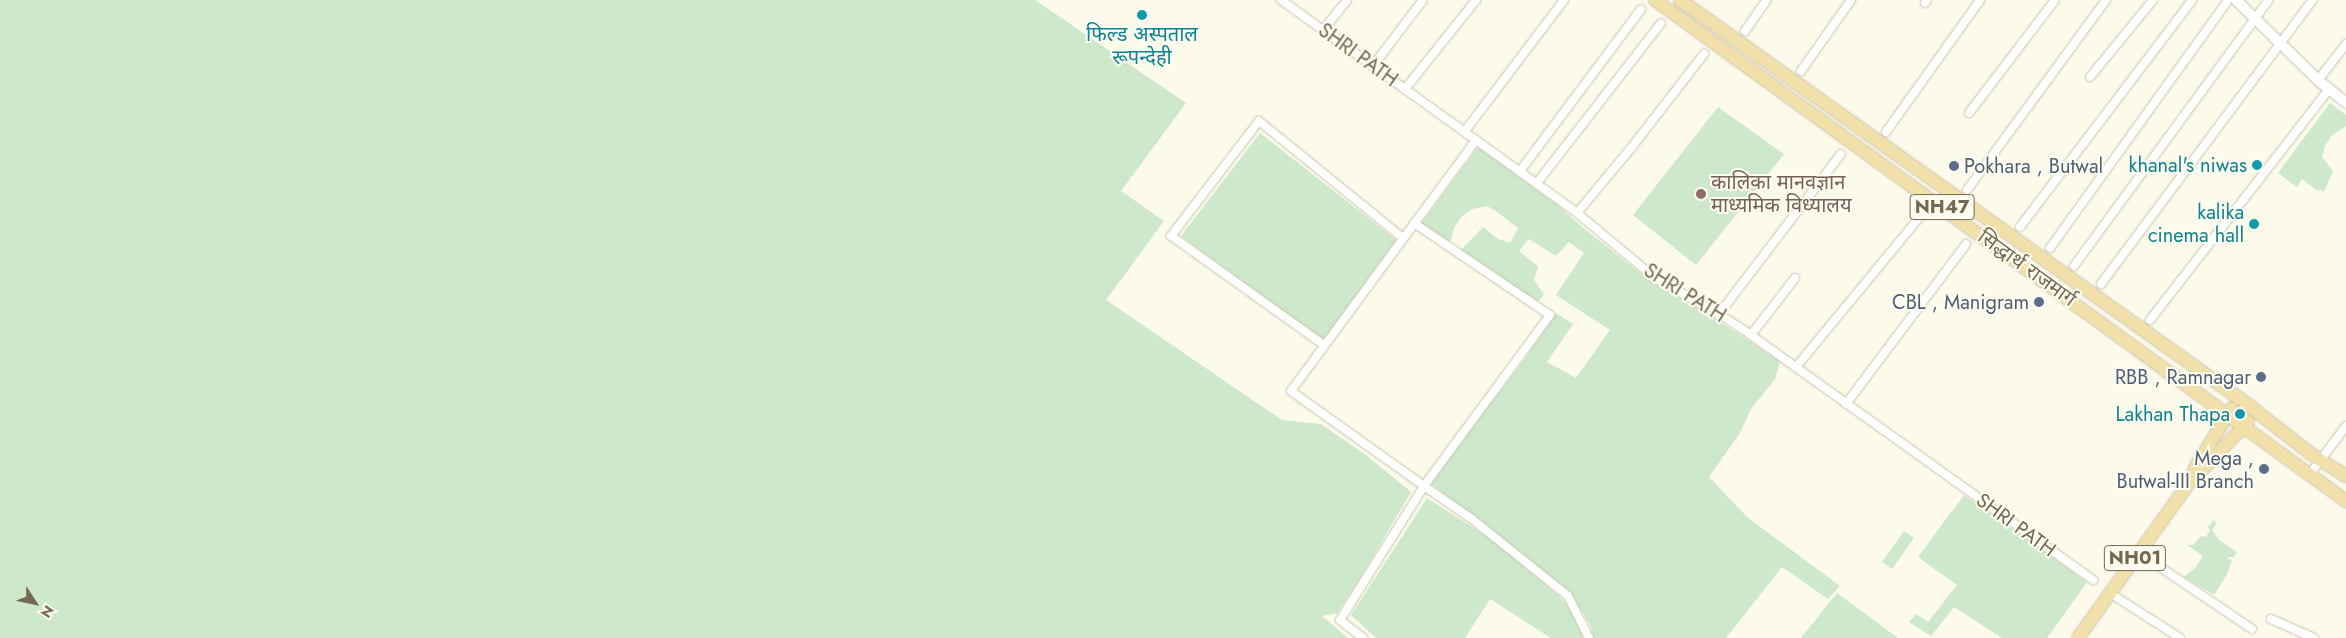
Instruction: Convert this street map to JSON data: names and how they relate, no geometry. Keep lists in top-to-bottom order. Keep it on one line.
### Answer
{"streets":{"highway":["NH47","सिद्धार्थ राजमार्ग","NH01"],"street":["SHRI PATH"]},"crossings":[["NH47","सिद्धार्थ राजमार्ग"],["NH47","NH01"],["सिद्धार्थ राजमार्ग","NH01"]],"places":["फिल्ड अस्पताल रूपन्देही","khanal's niwas","Pokhara , Butwal","कालिका मानवज्ञान माध्यमिक विध्यालय","kalika cinema hall","CBL , Manigram","RBB , Ramnagar","Lakhan Thapa","Mega , Butwal-III Branch"],"north":"bottom right"}
